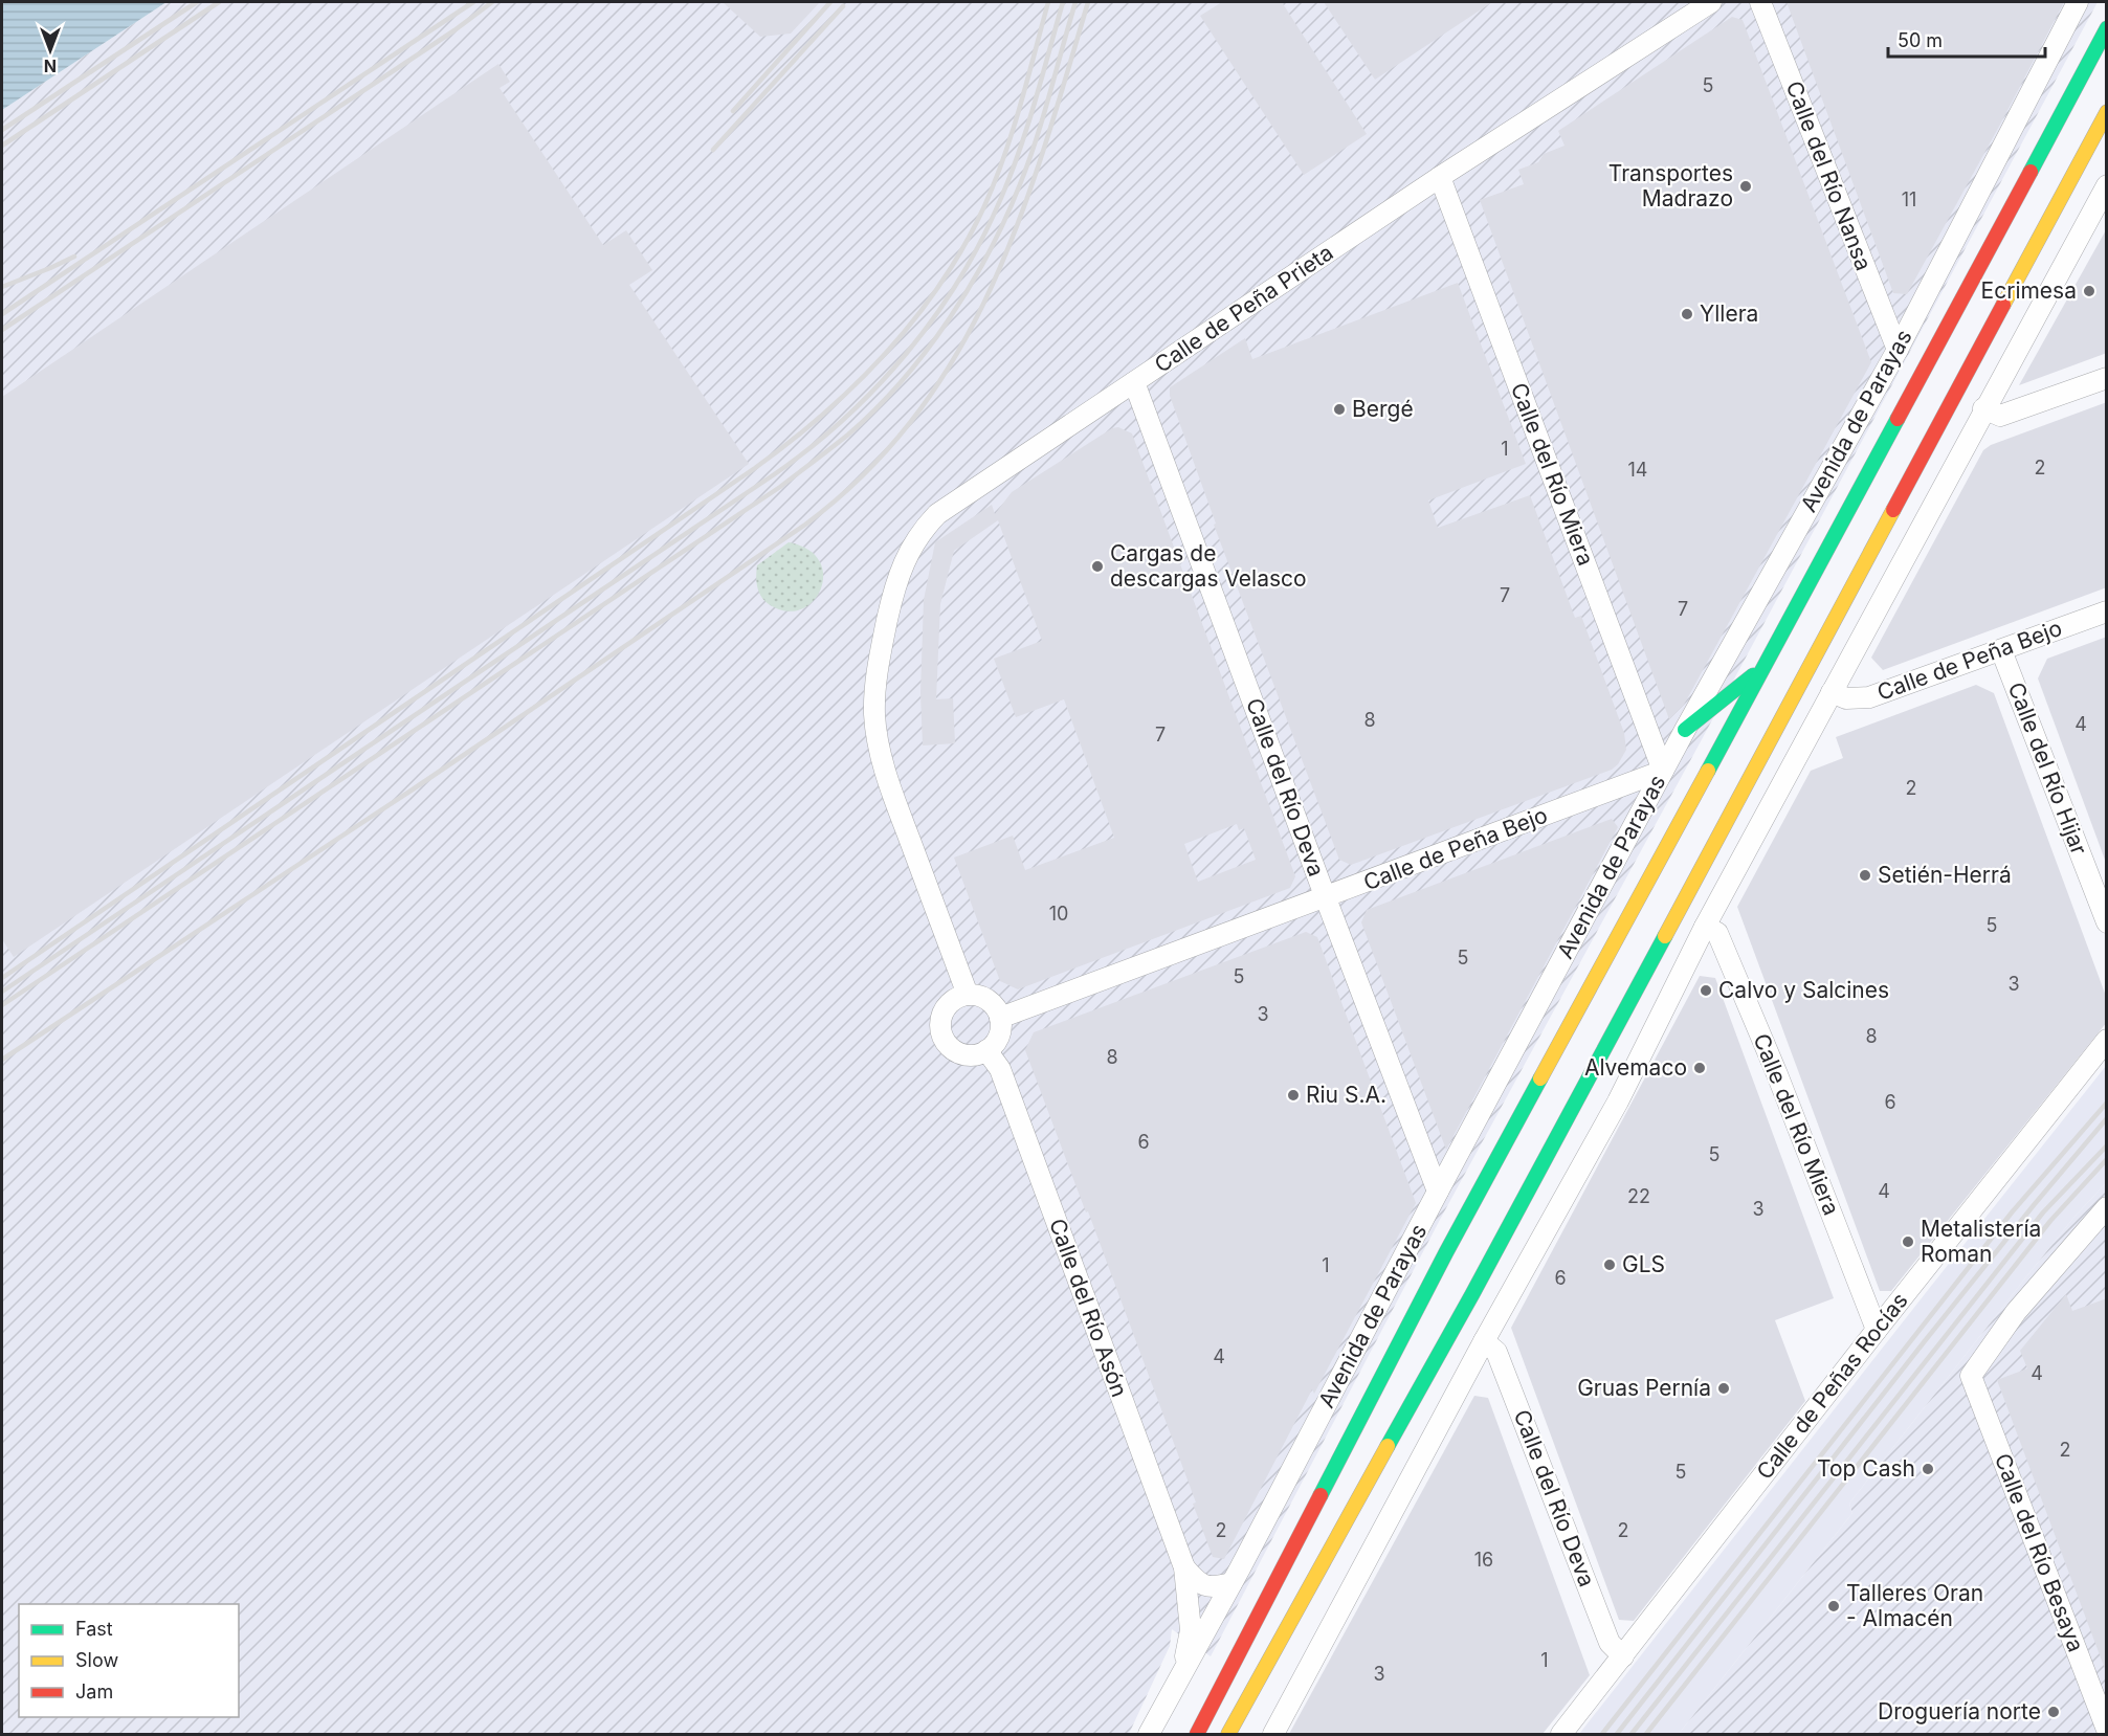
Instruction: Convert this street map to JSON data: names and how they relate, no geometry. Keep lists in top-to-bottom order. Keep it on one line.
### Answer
{"streets":{"street":["Calle del Río Nansa","Calle de Peña Prieta","Avenida de Parayas","Calle del Río Miera","Calle de Peña Bejo","Calle del Río Hijar","Calle del Río Deva","Calle del Río Asón","Calle de Peñas Rocías","Calle del Río Besaya"]},"crossings":[["Calle del Río Nansa","Avenida de Parayas"],["Calle de Peña Prieta","Calle del Río Miera"],["Calle de Peña Prieta","Calle de Peña Bejo"],["Calle de Peña Prieta","Calle del Río Deva"],["Calle de Peña Prieta","Calle del Río Asón"],["Avenida de Parayas","Calle del Río Miera"],["Avenida de Parayas","Calle de Peña Bejo"],["Avenida de Parayas","Calle del Río Deva"],["Avenida de Parayas","Calle del Río Asón"],["Calle del Río Miera","Calle de Peña Bejo"],["Calle del Río Miera","Calle de Peñas Rocías"],["Calle de Peña Bejo","Calle del Río Hijar"],["Calle de Peña Bejo","Calle del Río Deva"],["Calle de Peña Bejo","Calle del Río Asón"],["Calle del Río Deva","Calle de Peñas Rocías"]],"places":["Transportes Madrazo","Ecrimesa","Yllera","Bergé","Cargas de descargas Velasco","Setién-Herrá","Calvo y Salcines","Alvemaco","Riu S.A.","Metalistería Roman","GLS","Gruas Pernía","Top Cash","Talleres Oran - Almacén","Droguería norte"],"house_numbers":["5","11","1","2","14","7","7","8","4","7","2","10","5","5","5","3","3","8","8","6","6","5","4","22","3","1","6","4","4","2","5","2","2","16","1","3"],"legend":["Fast","Slow","Jam"],"scale_bar":"50 m","north":"bottom"}
